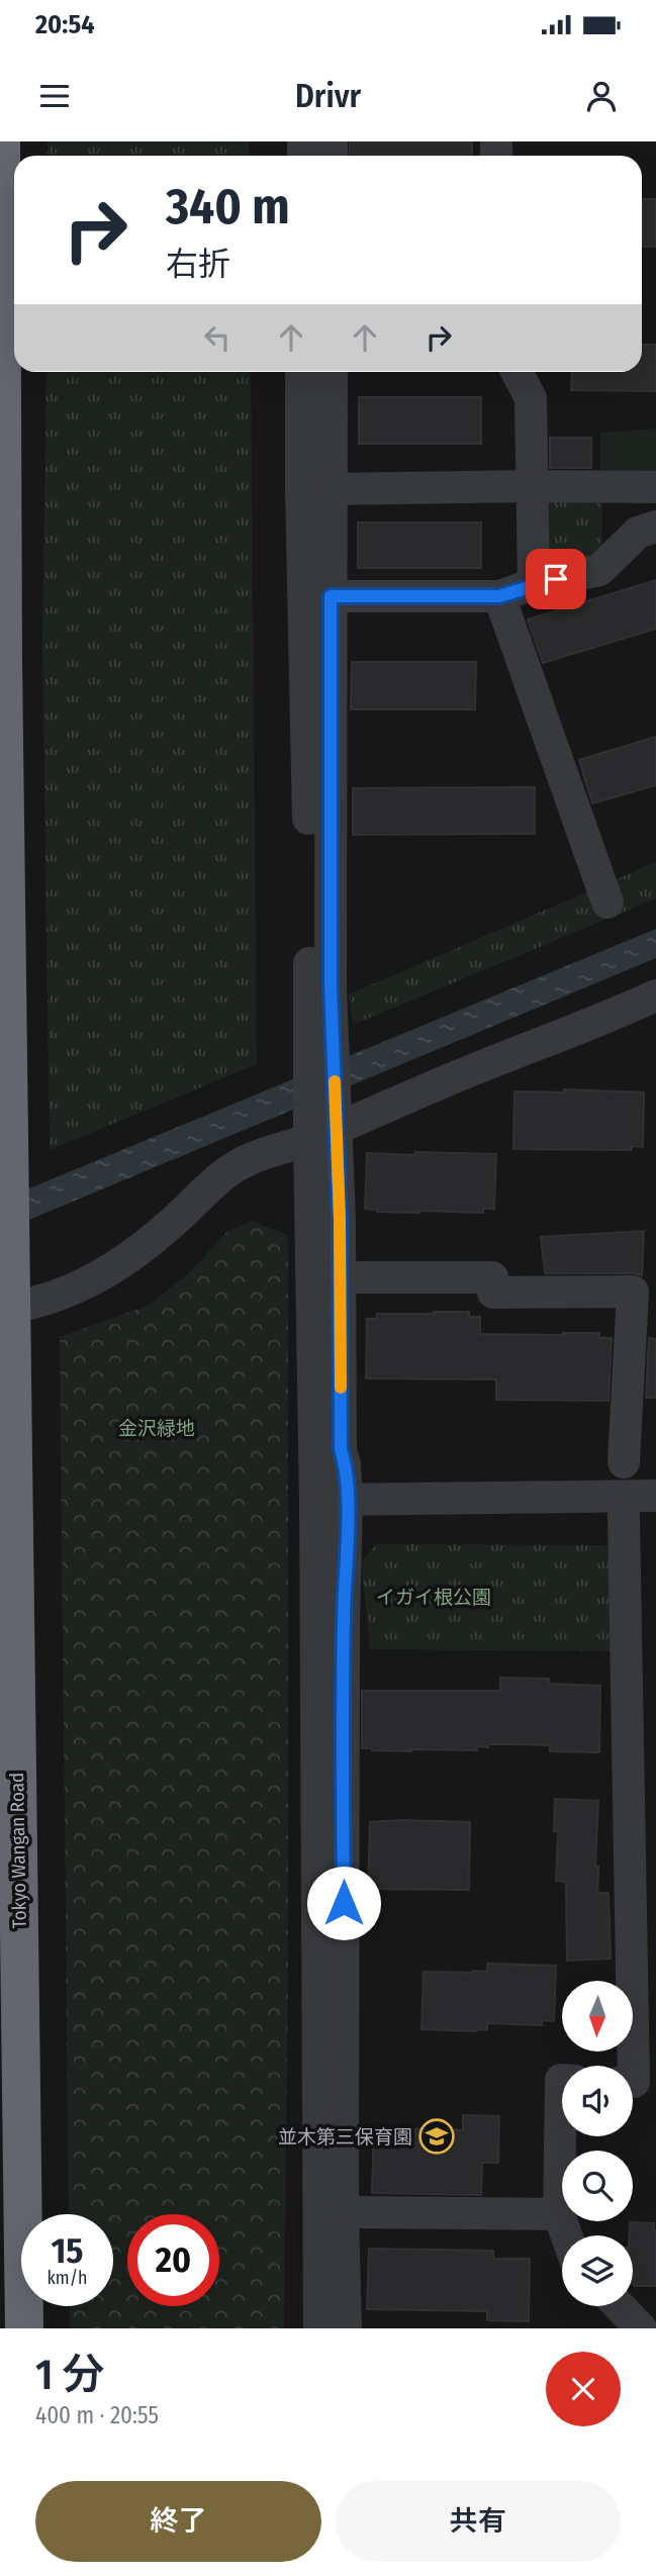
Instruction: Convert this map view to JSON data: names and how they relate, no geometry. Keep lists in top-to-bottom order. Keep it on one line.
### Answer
{"streets":{"highway":["Tokyo Wangan Road"]},"parks":["金沢緑地","イガイ根公園"],"places":{"school or university":["並木第三保育園"]},"north":"bottom","page":{"status":"20:54","header":"Drivr","turn":["340 m","右折"],"speed":"15 km/h","limit":"20","heading":["1 分","400 m · 20:55"],"buttons":["終了","共有"]}}
